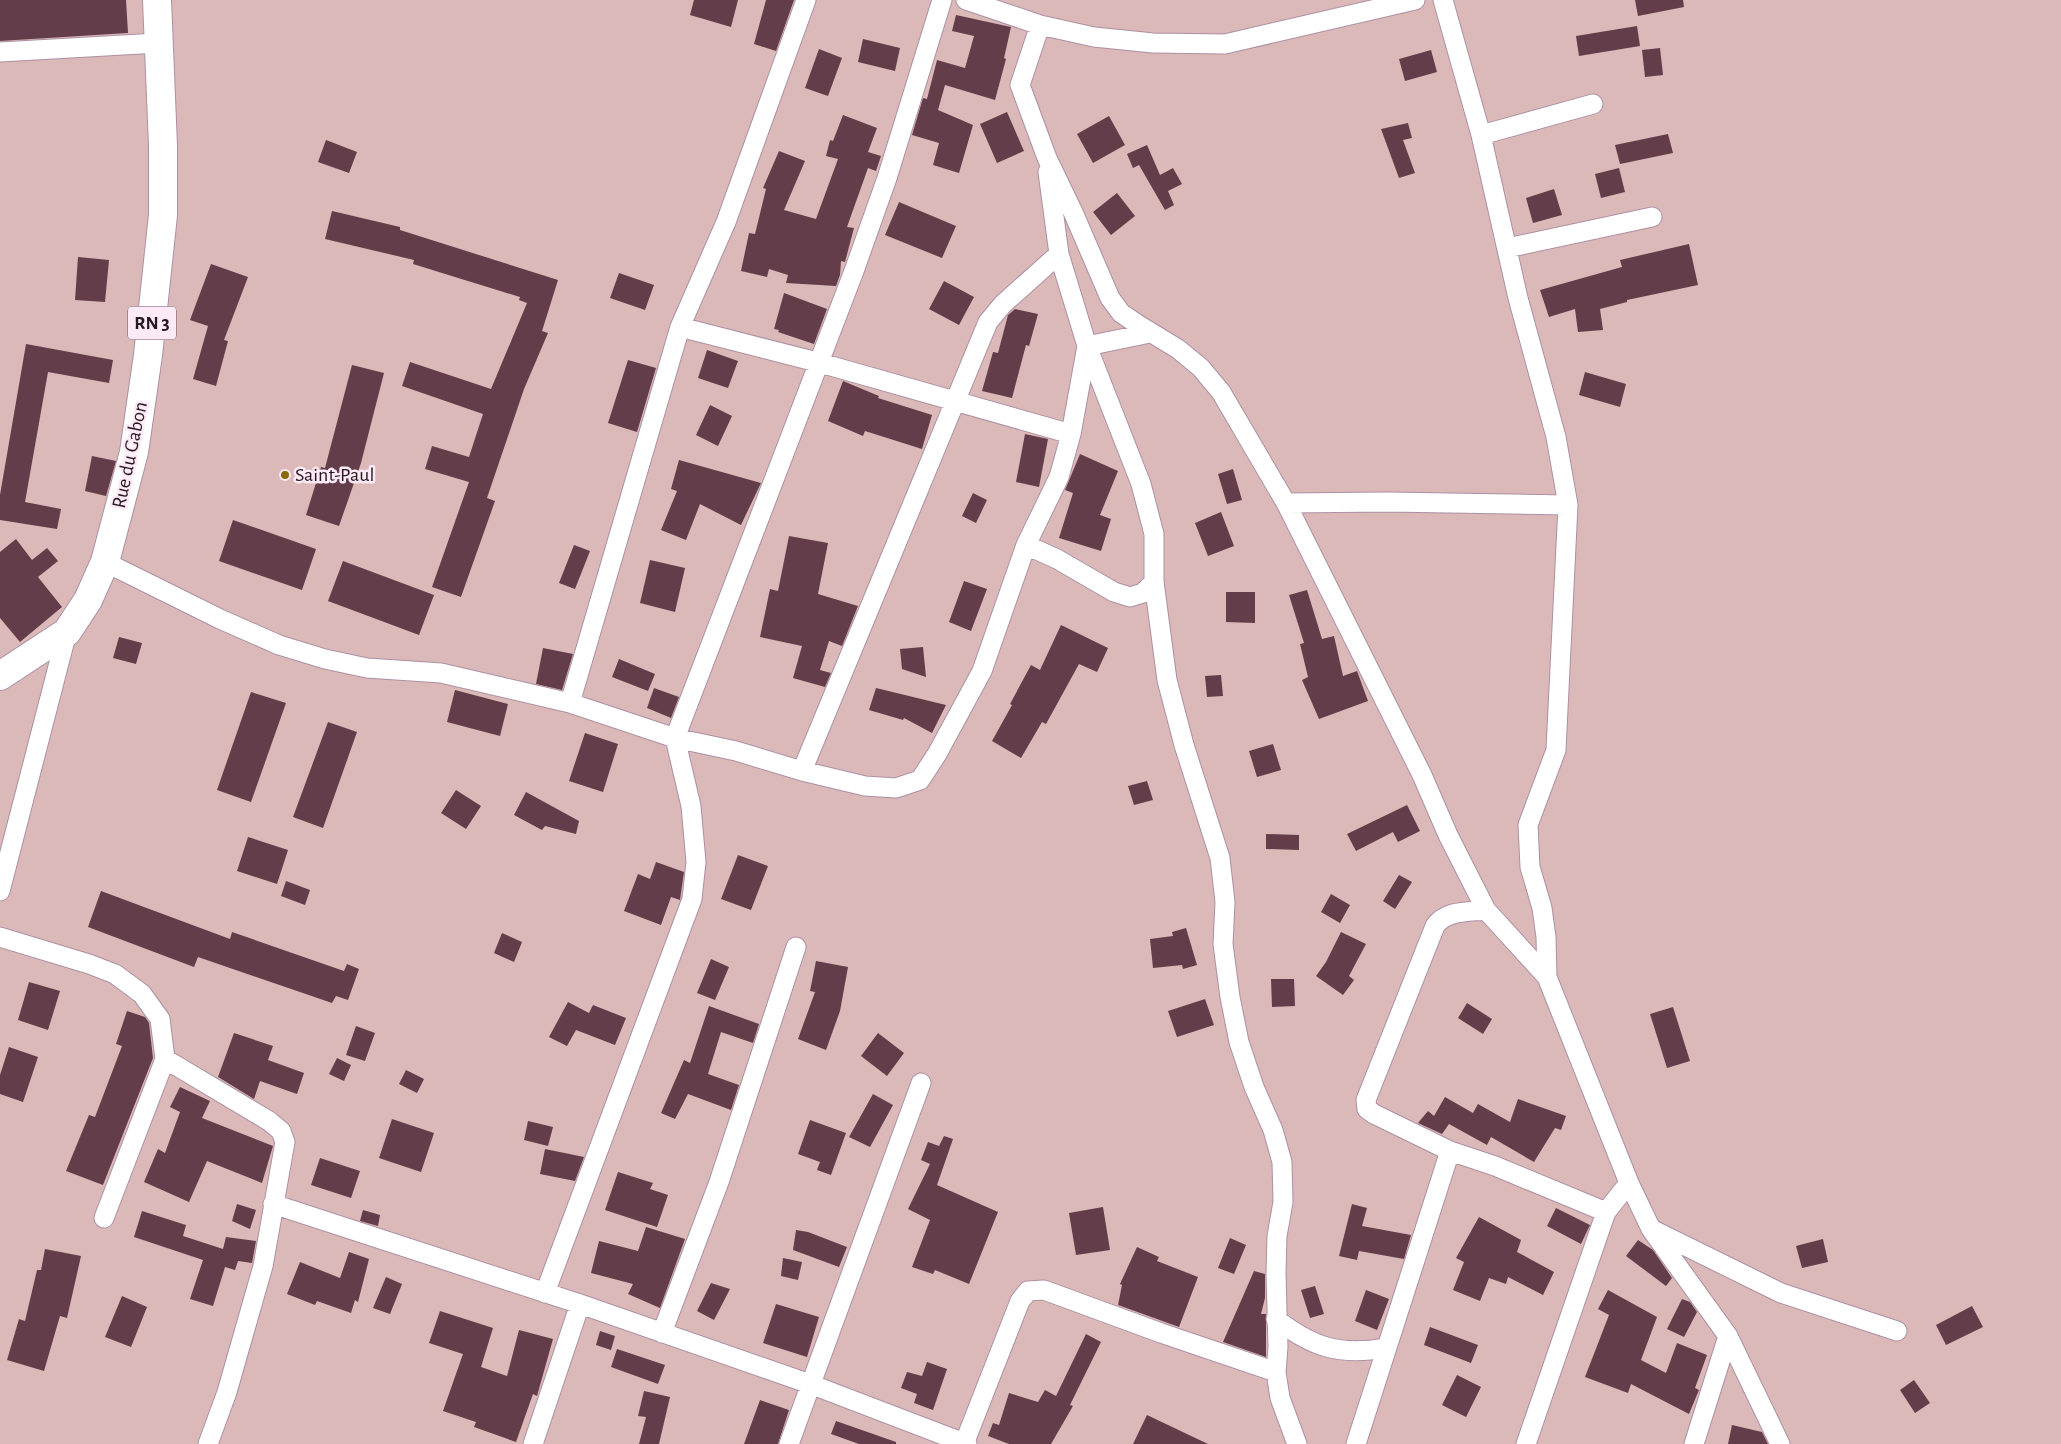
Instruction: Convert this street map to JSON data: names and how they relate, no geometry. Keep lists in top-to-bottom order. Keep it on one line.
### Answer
{"streets":{"highway":["RN 3","Rue du Gabon"]},"crossings":[["RN 3","Rue du Gabon"]],"places":["Saint-Paul"]}
